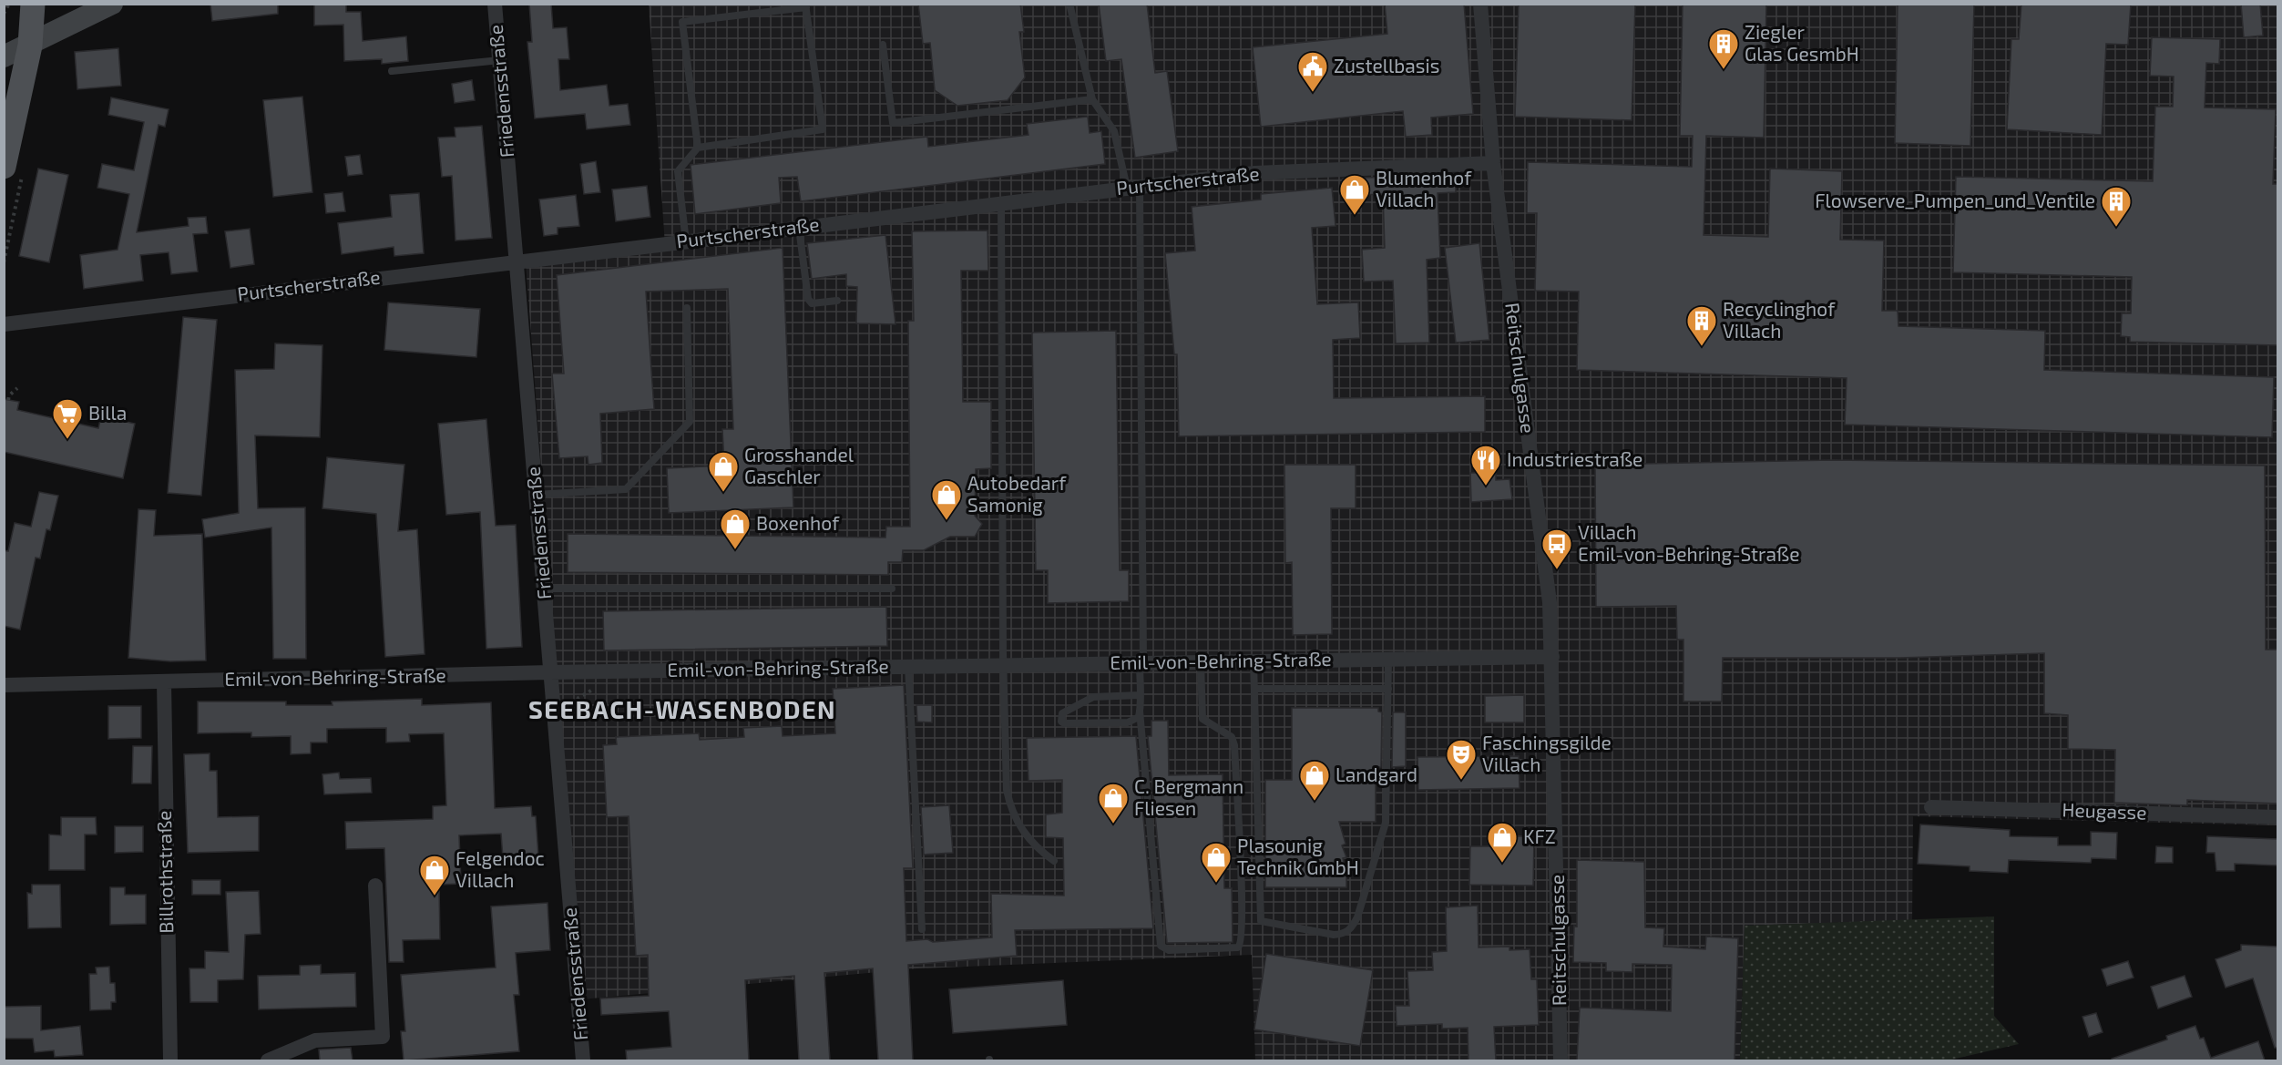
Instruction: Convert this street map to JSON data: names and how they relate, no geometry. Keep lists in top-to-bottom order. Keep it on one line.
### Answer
{"streets":{"street":["Friedensstraße","Purtscherstraße","Reitschulgasse","Emil-von-Behring-Straße","Heugasse","Billrothstraße"]},"crossings":[["Friedensstraße","Purtscherstraße"],["Friedensstraße","Emil-von-Behring-Straße"],["Purtscherstraße","Reitschulgasse"],["Reitschulgasse","Emil-von-Behring-Straße"],["Emil-von-Behring-Straße","Billrothstraße"]],"districts":["SEEBACH-WASENBODEN"],"places":{"building":["Ziegler Glas GesmbH","Flowserve_Pumpen_und_Ventile","Recyclinghof Villach"],"public building":["Zustellbasis"],"shop":["Blumenhof Villach","Grosshandel Gaschler","Autobedarf Samonig","Boxenhof","Landgard","C. Bergmann Fliesen","KFZ","Plasounig Technik GmbH","Felgendoc Villach"],"supermarket":["Billa"],"restaurant":["Industriestraße"],"bus stop":["Villach Emil-von-Behring-Straße"],"theatre":["Faschingsgilde Villach"]}}
